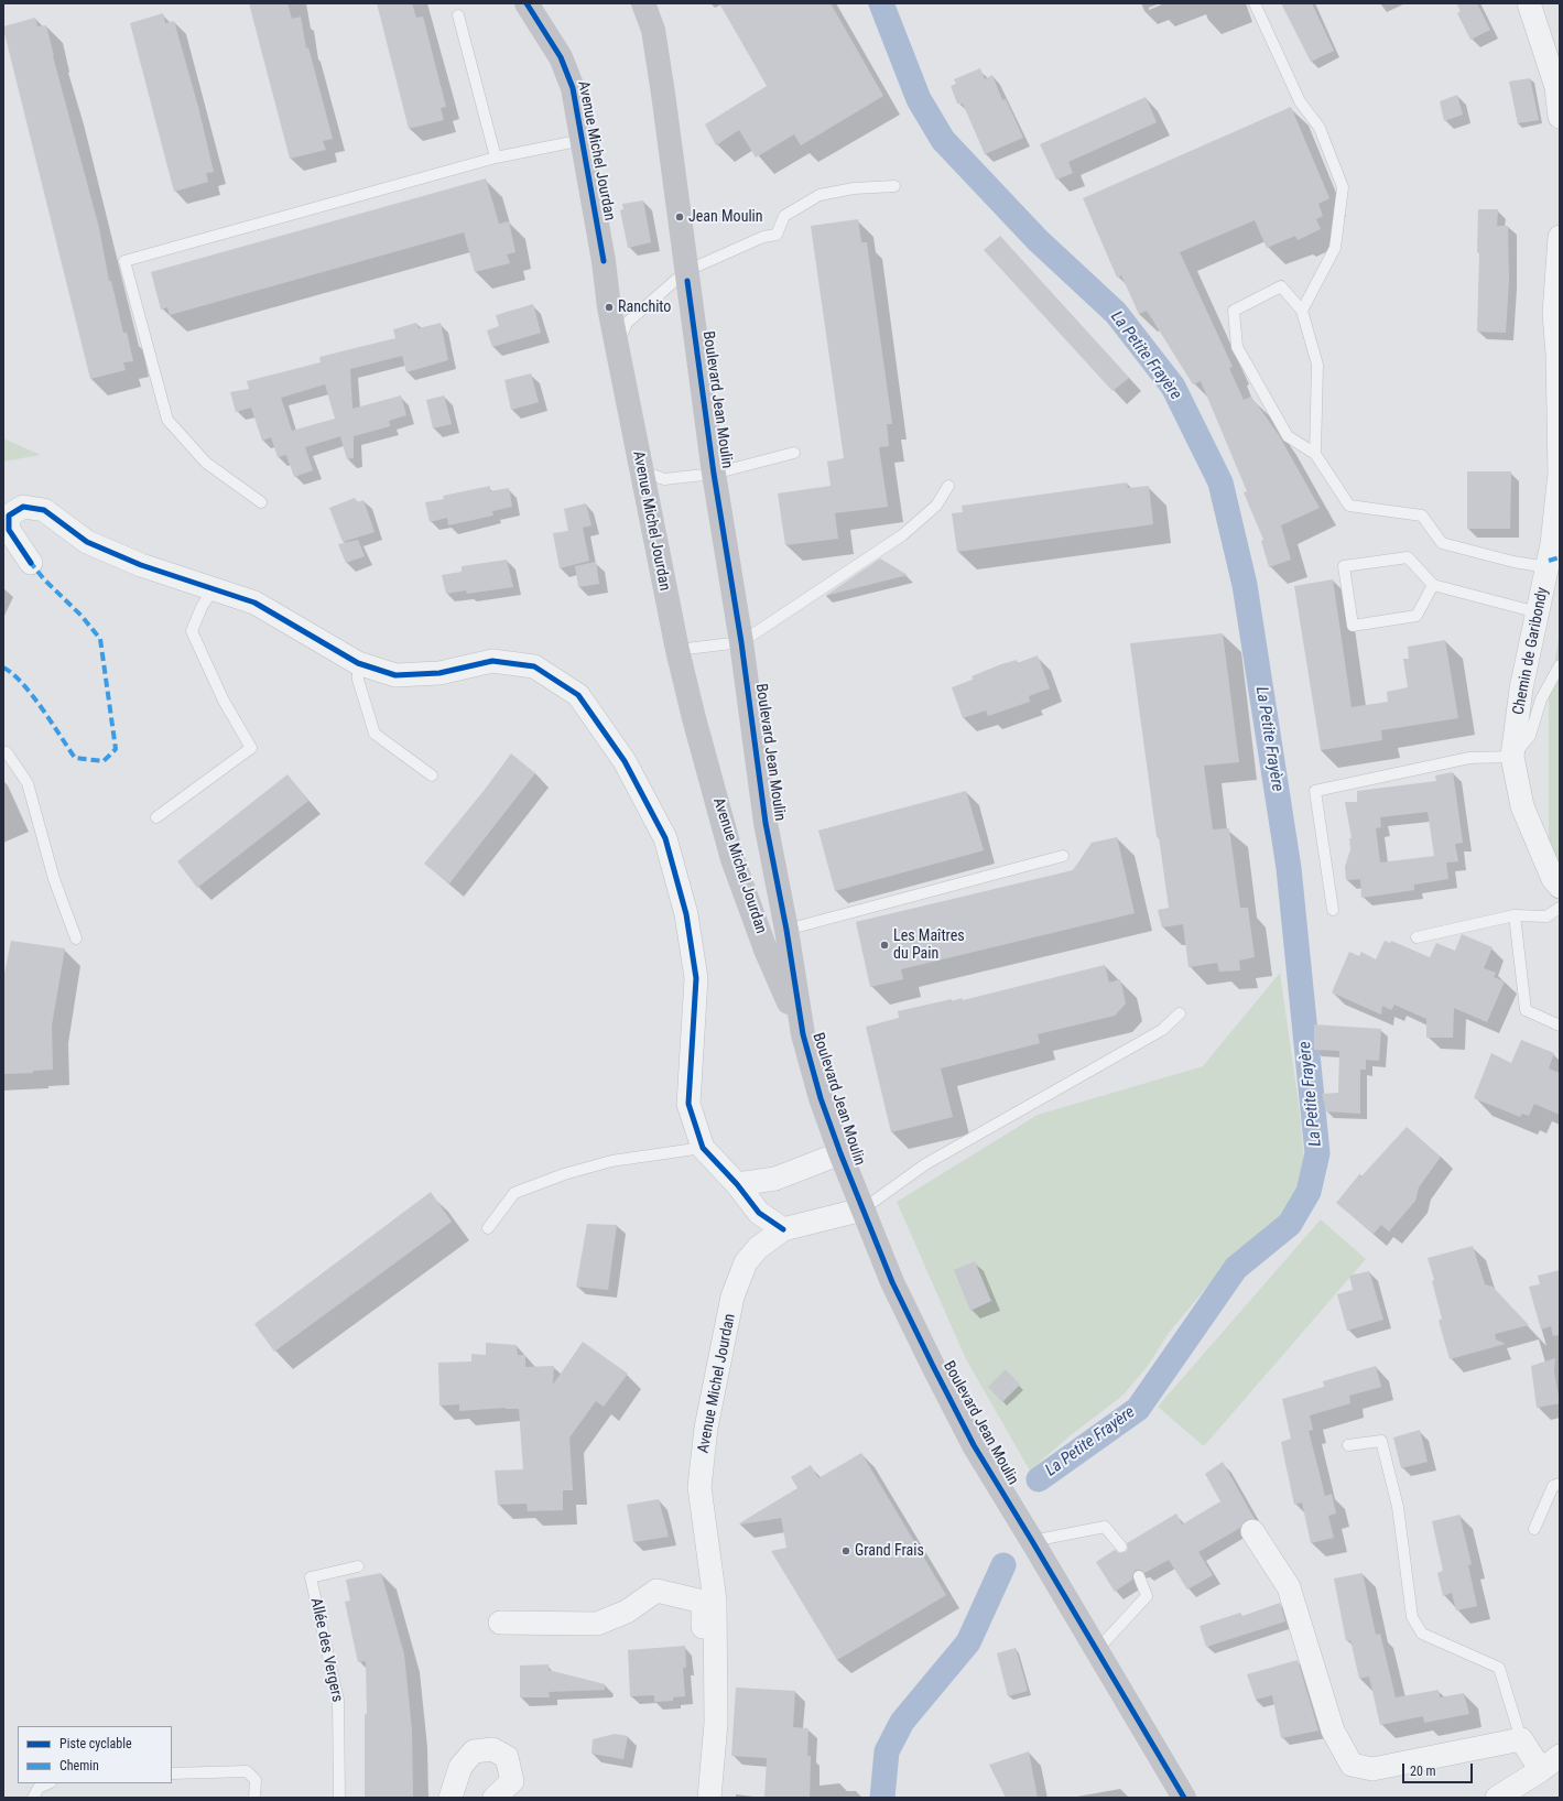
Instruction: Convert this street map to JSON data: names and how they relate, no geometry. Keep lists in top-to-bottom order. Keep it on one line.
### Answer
{"streets":{"main road":["Avenue Michel Jourdan","Boulevard Jean Moulin"],"street":["Chemin de Garibondy"],"lane":["Allée des Vergers"]},"crossings":[["Avenue Michel Jourdan","Boulevard Jean Moulin"]],"water":["La Petite Frayère"],"places":["Jean Moulin","Ranchito","Les Maîtres du Pain","Grand Frais"],"legend":["Piste cyclable","Chemin"],"scale_bar":"20 m"}
